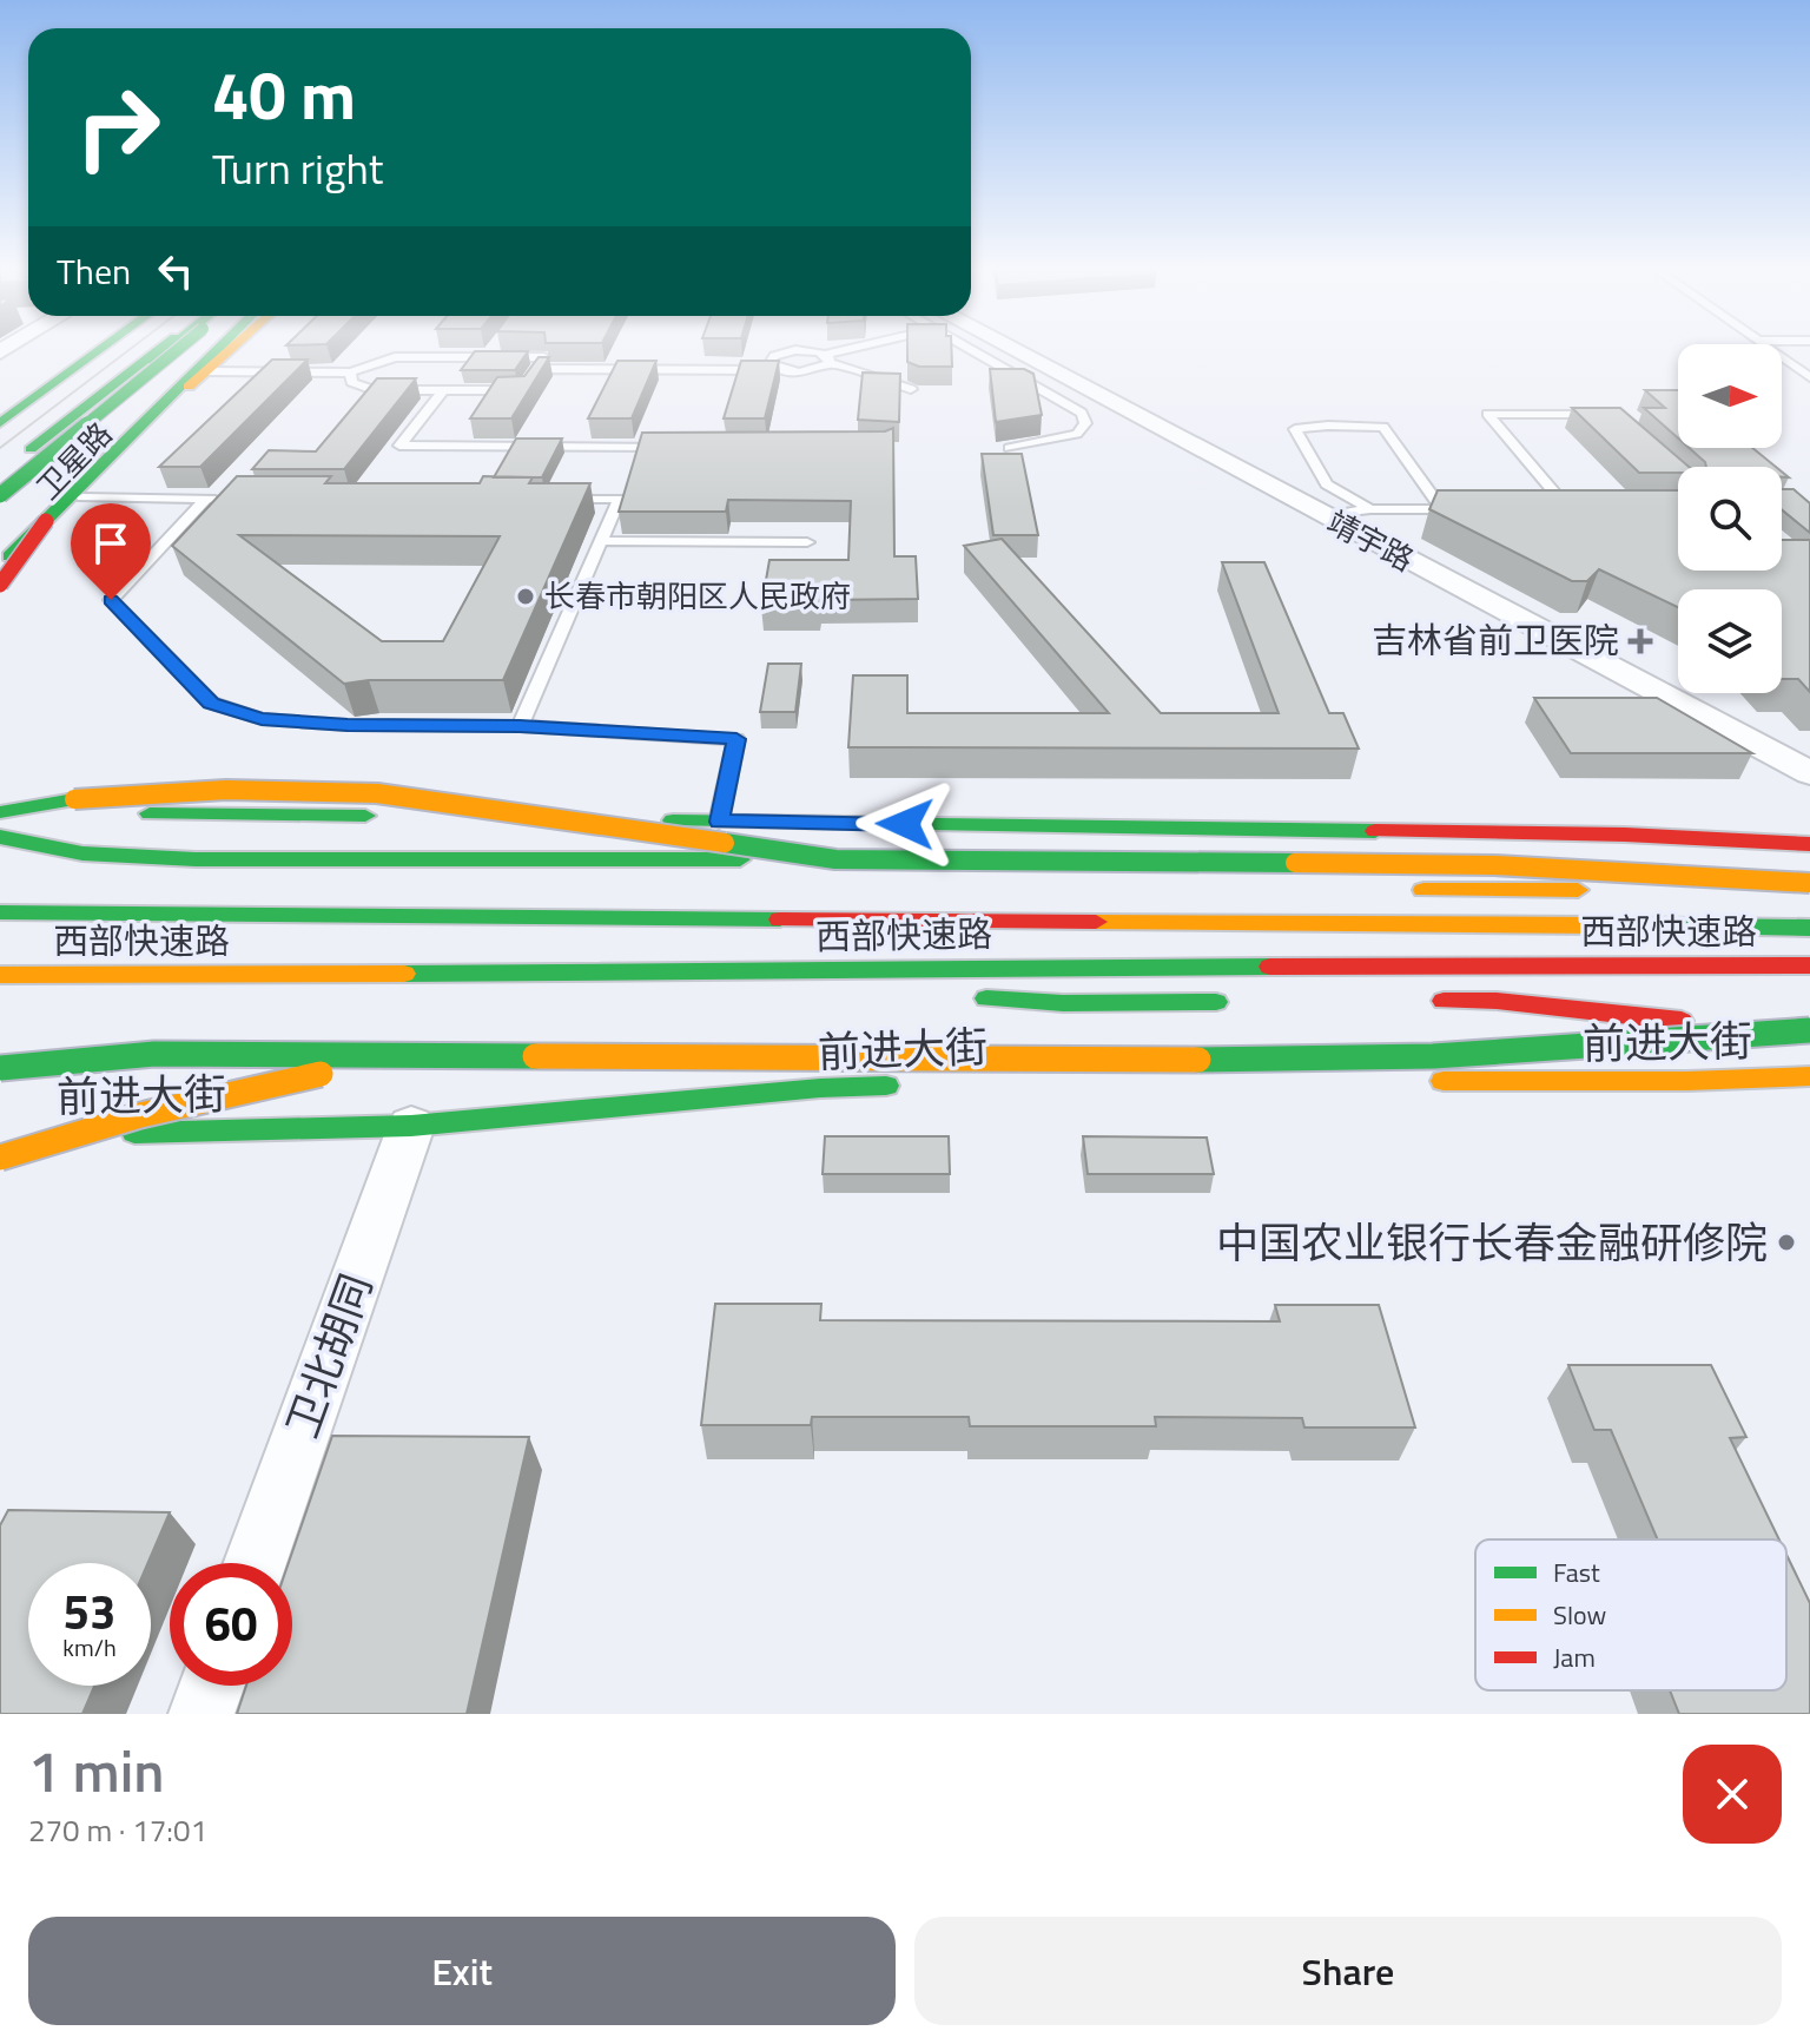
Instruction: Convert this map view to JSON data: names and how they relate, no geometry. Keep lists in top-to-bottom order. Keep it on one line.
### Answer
{"streets":{"main road":["卫星路","西部快速路","前进大街"],"street":["靖宇路","卫北胡同"]},"crossings":[["前进大街","卫北胡同"]],"places":{"other":["长春市朝阳区人民政府","中国农业银行长春金融研修院"],"health":["吉林省前卫医院"]},"legend":["Fast","Slow","Jam"],"north":"right","page":{"turn":["40 m","Turn right"],"then":"Then","speed":"53 km/h","limit":"60","heading":["1 min","270 m · 17:01"],"buttons":["Exit","Share"]}}
